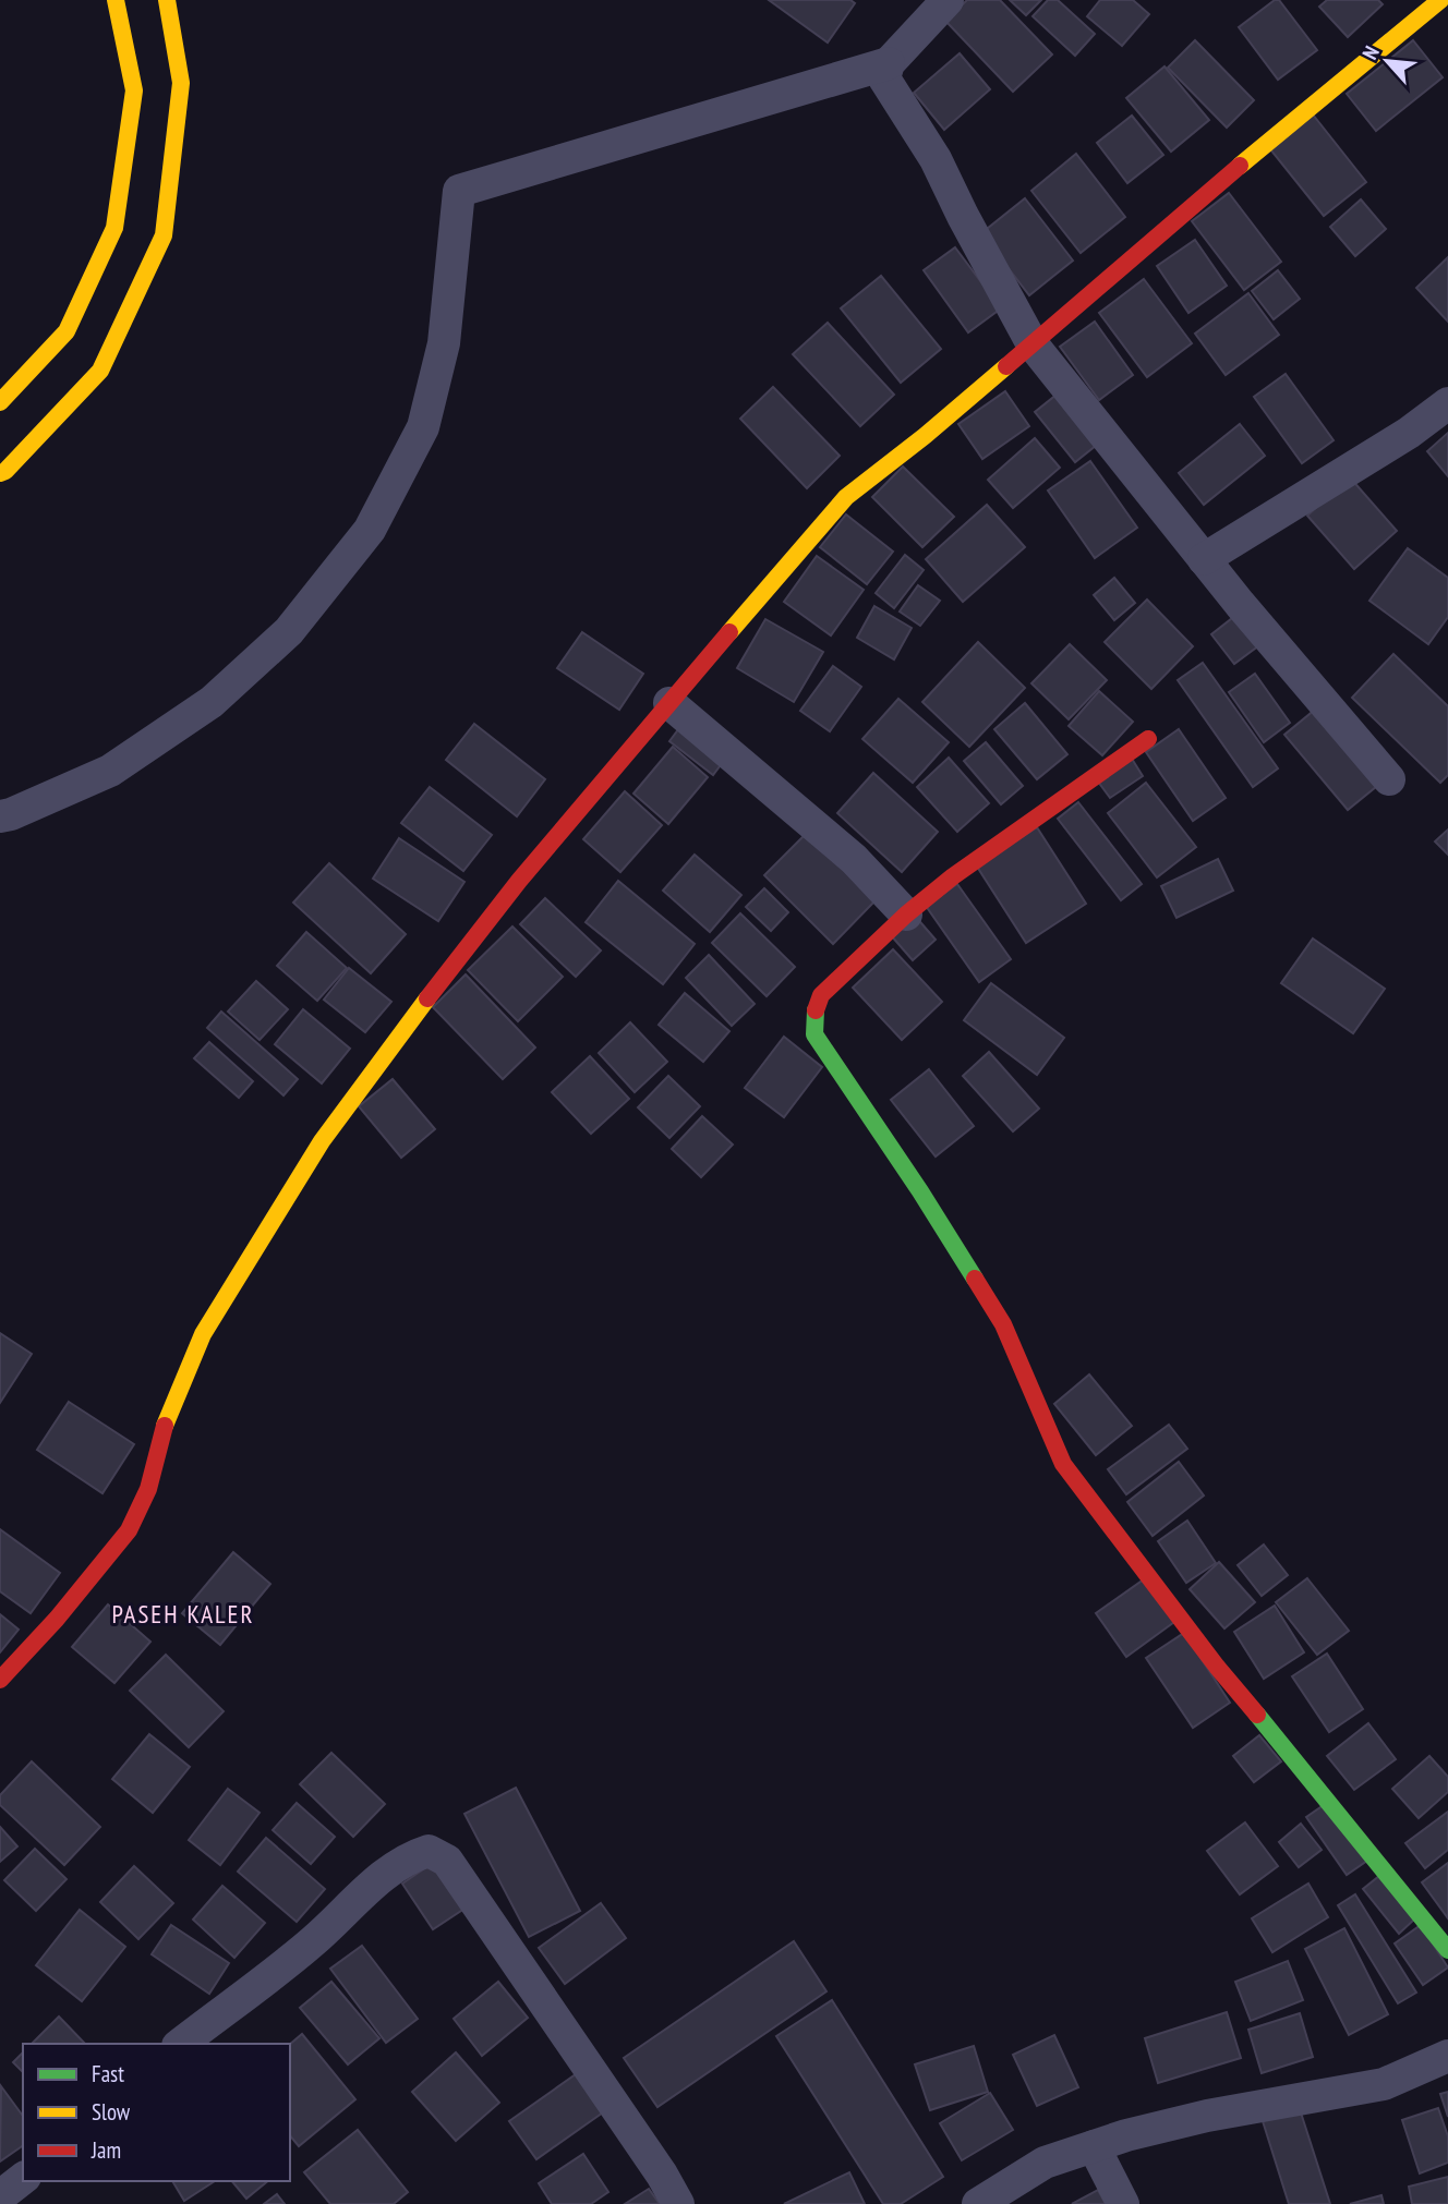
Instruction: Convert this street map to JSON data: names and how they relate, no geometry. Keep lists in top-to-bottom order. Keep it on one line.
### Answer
{"districts":["PASEH KALER"],"legend":["Fast","Slow","Jam"],"north":"top left"}
